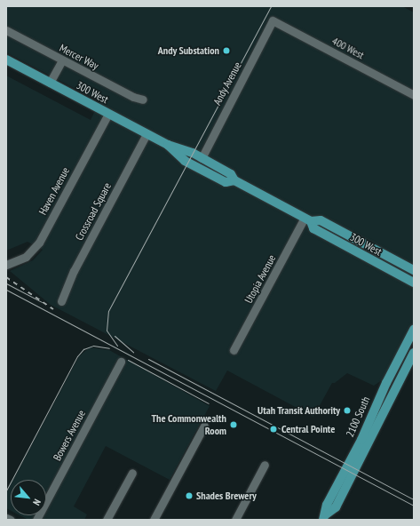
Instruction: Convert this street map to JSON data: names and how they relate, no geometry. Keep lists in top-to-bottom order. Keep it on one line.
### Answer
{"streets":{"main road":["300 West","2100 South"],"street":["400 West","Mercer Way","Andy Avenue","Haven Avenue","Crossroad Square","Utopia Avenue","Bowers Avenue"]},"crossings":[["400 West","Andy Avenue"],["Andy Avenue","300 West"],["300 West","Haven Avenue"],["300 West","Crossroad Square"],["300 West","Utopia Avenue"]],"places":["Andy Substation","Utah Transit Authority","The Commonwealth Room","Central Pointe","Shades Brewery"],"north":"bottom right"}
